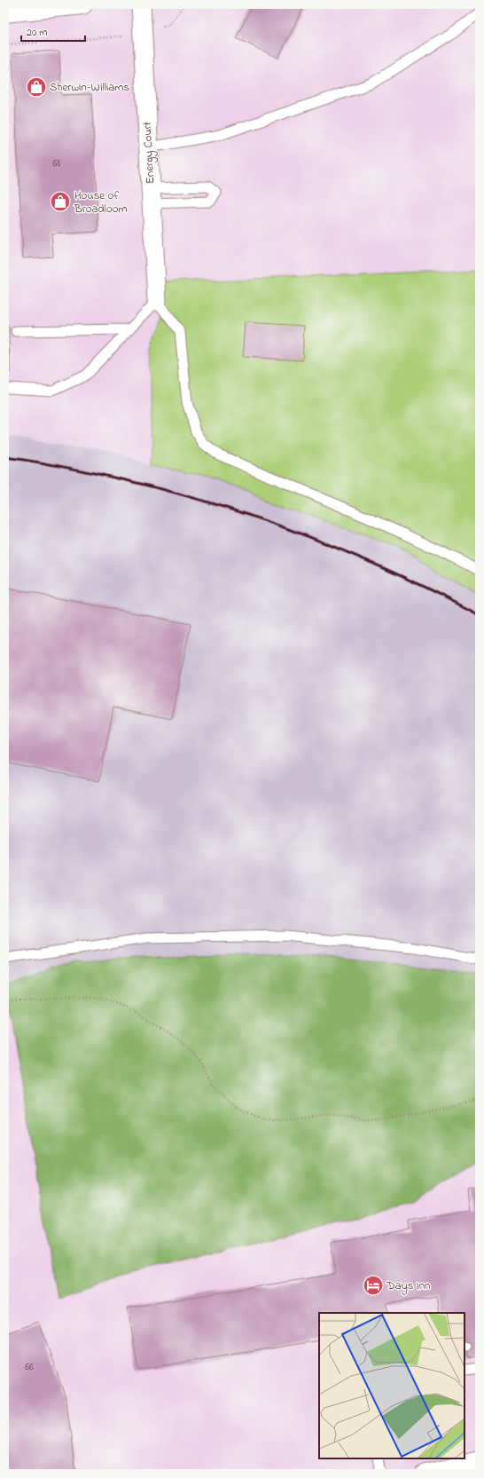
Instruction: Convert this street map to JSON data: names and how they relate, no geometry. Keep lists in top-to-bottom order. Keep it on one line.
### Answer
{"streets":{"street":["Energy Court"]},"places":{"shop":["Sherwin-Williams","House of Broadloom"],"hotel":["Days Inn"]},"house_numbers":["68","66"],"scale_bar":"20 m"}
